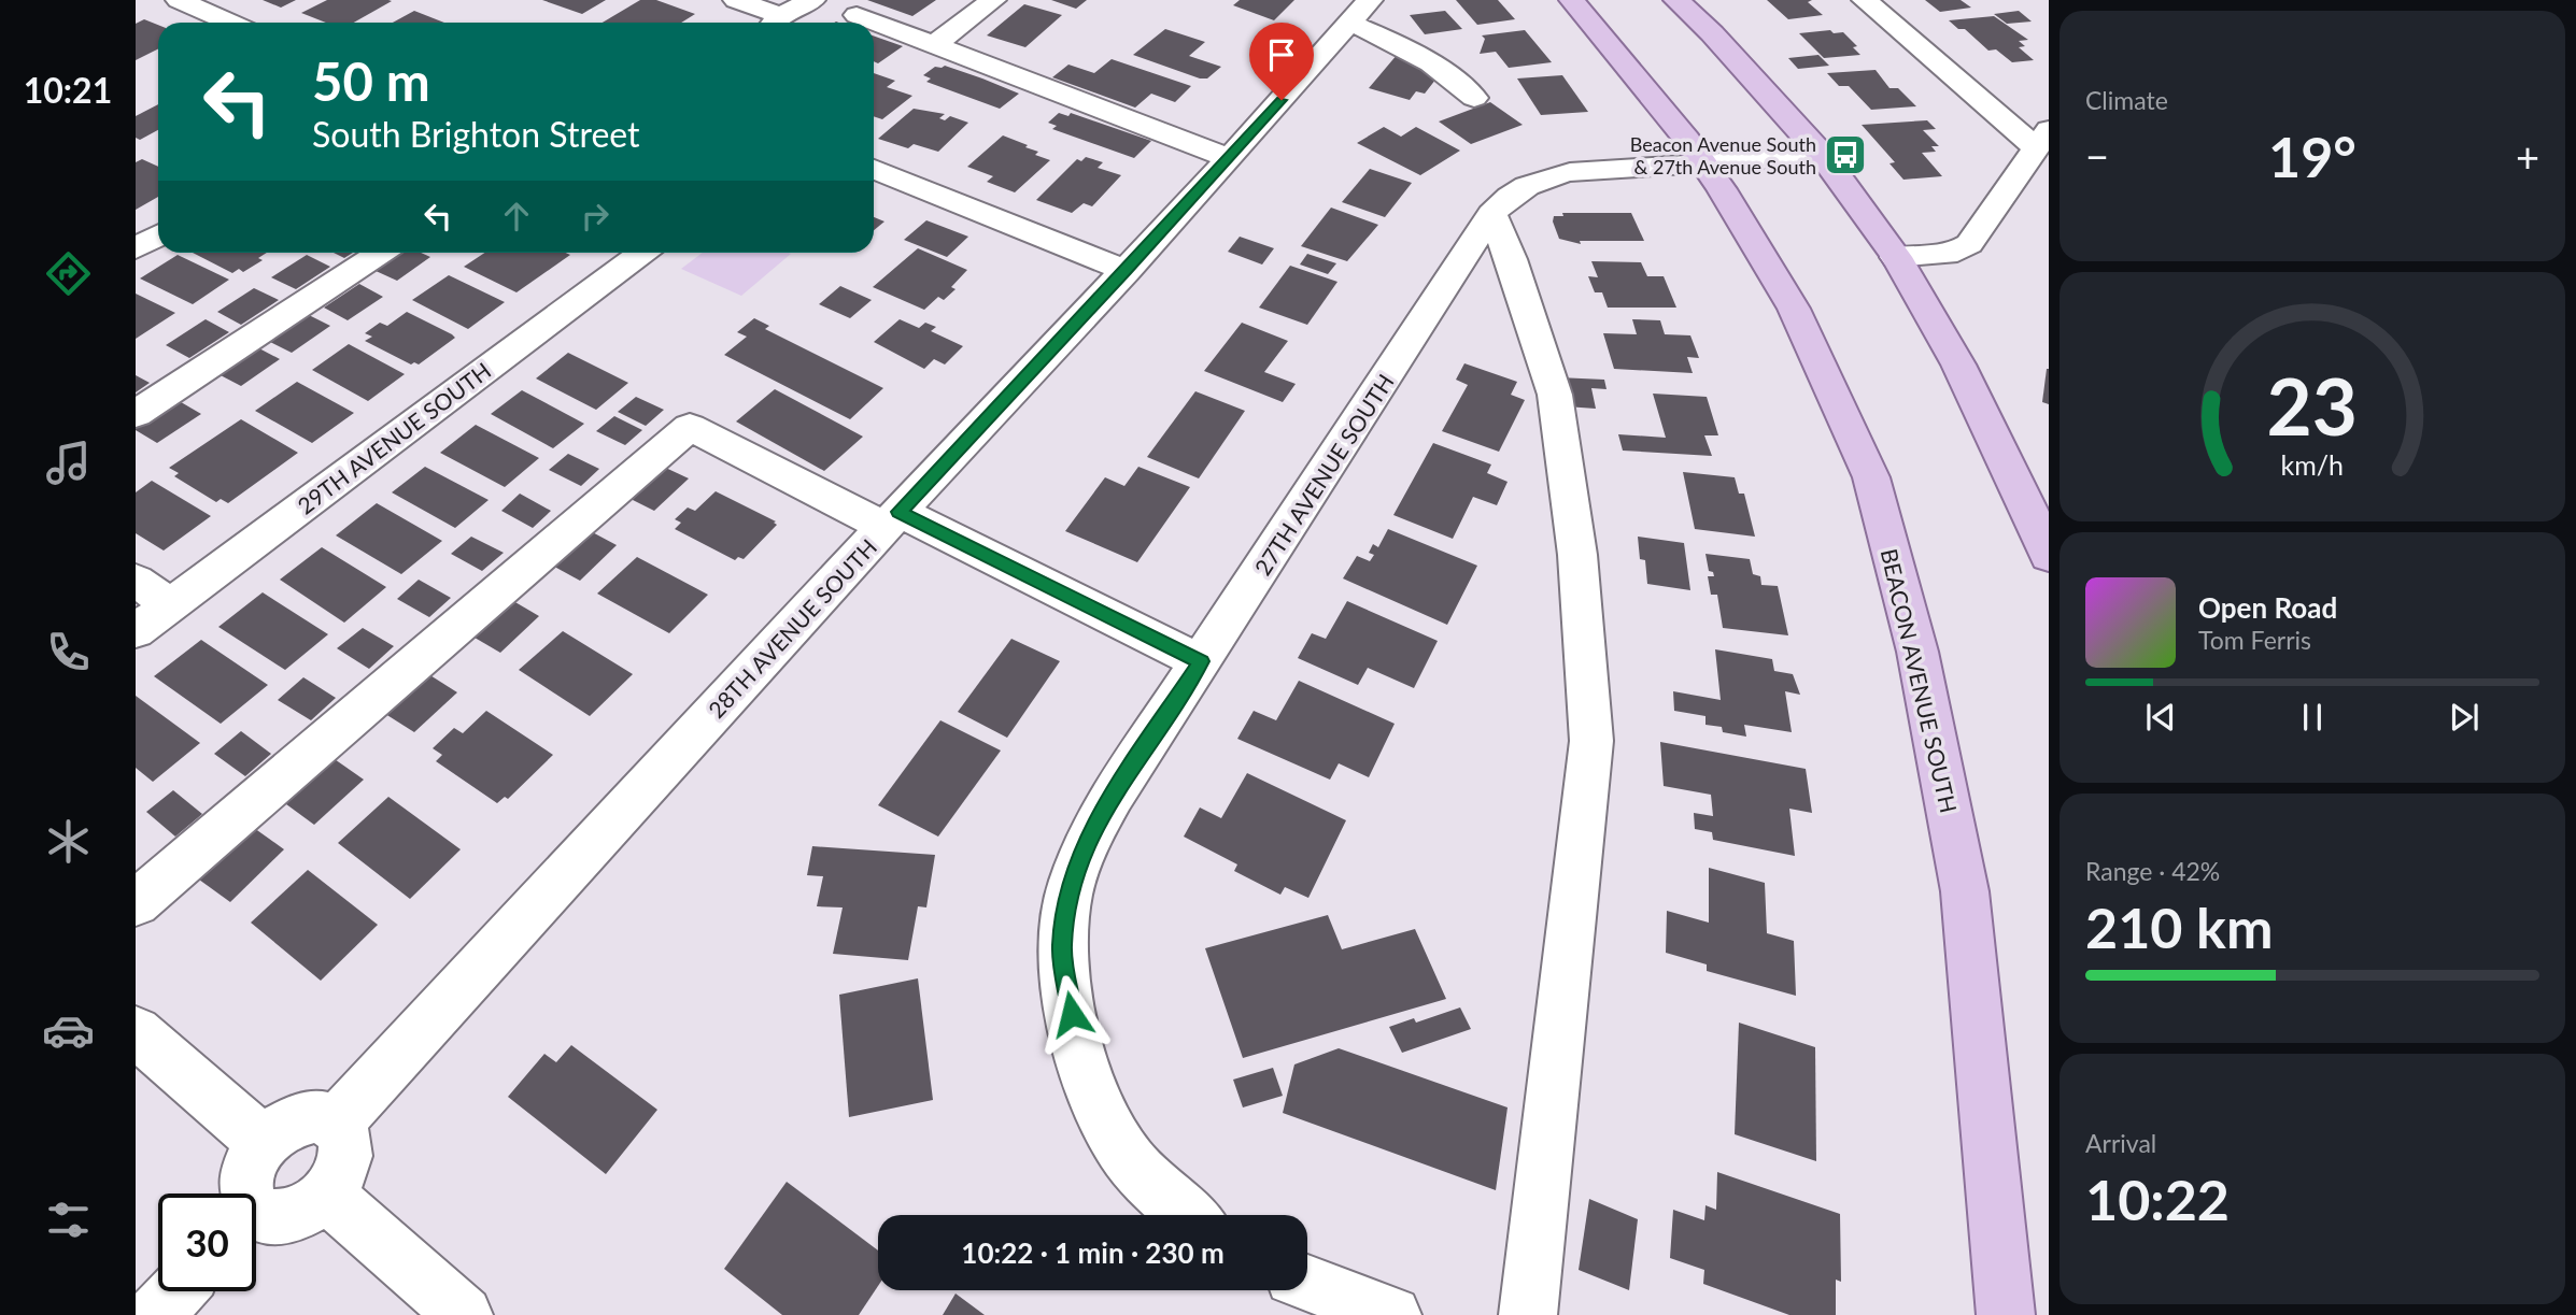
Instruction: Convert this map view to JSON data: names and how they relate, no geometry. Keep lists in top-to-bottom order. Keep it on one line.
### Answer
{"streets":{"main road":["BEACON AVENUE SOUTH"],"street":["29TH AVENUE SOUTH","27TH AVENUE SOUTH","28TH AVENUE SOUTH"]},"crossings":[["27TH AVENUE SOUTH","BEACON AVENUE SOUTH"]],"places":{"bus stop":["Beacon Avenue South & 27th Avenue South"]},"page":{"tabs":"10:21","tile":["Climate",["Range · 42%","210 km"],["Arrival","10:22"]],"turn":["50 m","South Brighton Street"],"heat":["−","19°","+"],"song":["Open Road","Tom Ferris"],"limit":"30","trip":"10:22 · 1 min · 230 m","gauge":["23","km/h"]}}
